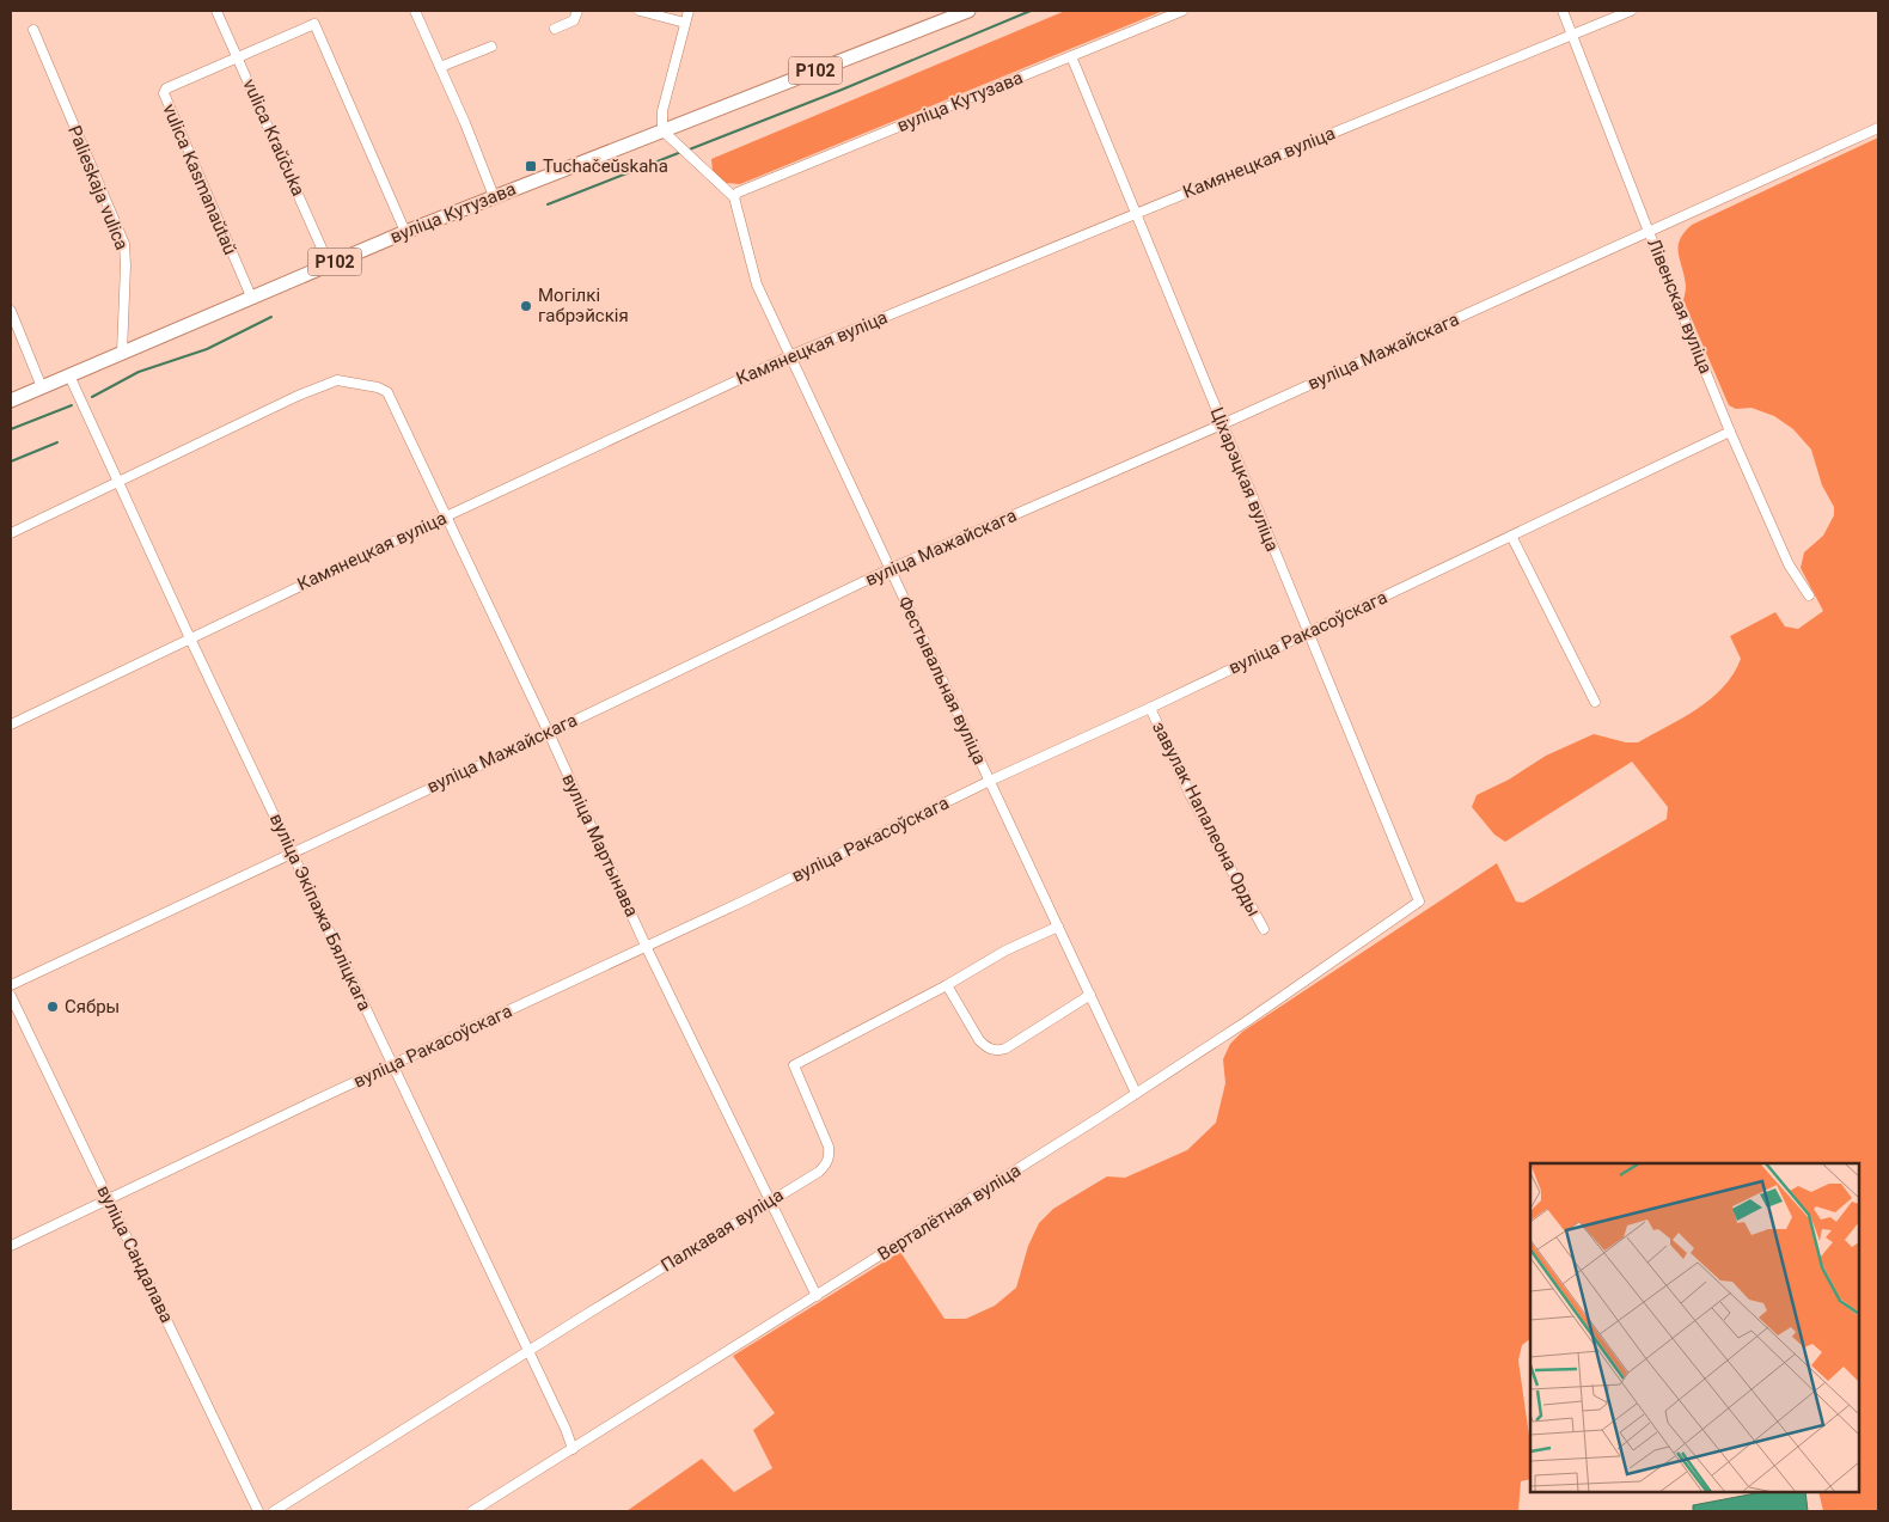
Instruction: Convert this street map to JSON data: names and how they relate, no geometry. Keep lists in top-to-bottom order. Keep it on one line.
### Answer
{"streets":{"main road":["Р102","вуліца Кутузава"],"street":["vulica Kraŭčuka","Камянецкая вуліца","vulica Kasmanaŭtaŭ","Palieskaja vulica","Лівенская вуліца","вуліца Мажайскага","Ціхарэцкая вуліца","вуліца Ракасоўскага","Фестывальная вуліца","завулак Напалеона Орды","вуліца Мартынава","вуліца Экіпажа Бяліцкага","Верталётная вуліца","Палкавая вуліца","вуліца Сандалава"]},"crossings":[["вуліца Кутузава","vulica Kraŭčuka"],["вуліца Кутузава","vulica Kasmanaŭtaŭ"],["вуліца Кутузава","Palieskaja vulica"],["вуліца Кутузава","Ціхарэцкая вуліца"],["вуліца Кутузава","Фестывальная вуліца"],["вуліца Кутузава","вуліца Экіпажа Бяліцкага"],["vulica Kraŭčuka","vulica Kasmanaŭtaŭ"],["Камянецкая вуліца","Лівенская вуліца"],["Камянецкая вуліца","Ціхарэцкая вуліца"],["Камянецкая вуліца","Фестывальная вуліца"],["Камянецкая вуліца","вуліца Мартынава"],["Камянецкая вуліца","вуліца Экіпажа Бяліцкага"],["Лівенская вуліца","вуліца Мажайскага"],["Лівенская вуліца","вуліца Ракасоўскага"],["вуліца Мажайскага","Ціхарэцкая вуліца"],["вуліца Мажайскага","Фестывальная вуліца"],["вуліца Мажайскага","вуліца Мартынава"],["вуліца Мажайскага","вуліца Экіпажа Бяліцкага"],["Ціхарэцкая вуліца","вуліца Ракасоўскага"],["Ціхарэцкая вуліца","Верталётная вуліца"],["вуліца Ракасоўскага","Фестывальная вуліца"],["вуліца Ракасоўскага","завулак Напалеона Орды"],["вуліца Ракасоўскага","вуліца Мартынава"],["вуліца Ракасоўскага","вуліца Экіпажа Бяліцкага"],["вуліца Ракасоўскага","вуліца Сандалава"],["Фестывальная вуліца","Верталётная вуліца"],["Фестывальная вуліца","Палкавая вуліца"],["вуліца Мартынава","вуліца Экіпажа Бяліцкага"],["вуліца Мартынава","Верталётная вуліца"],["вуліца Мартынава","Палкавая вуліца"],["вуліца Экіпажа Бяліцкага","Верталётная вуліца"],["вуліца Экіпажа Бяліцкага","Палкавая вуліца"]],"places":{"transit":["Tuchačeŭskaha"],"other":["Могілкі габрэйскія","Сябры"]}}
